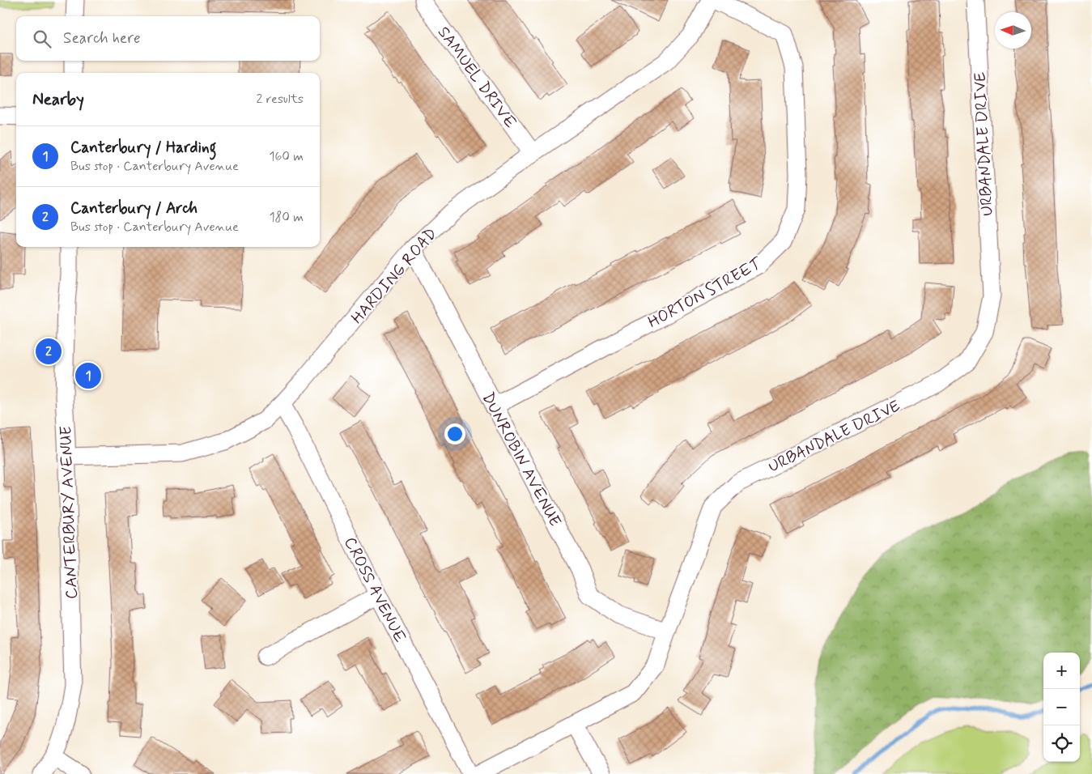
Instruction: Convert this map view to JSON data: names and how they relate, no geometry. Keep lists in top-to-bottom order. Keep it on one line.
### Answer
{"streets":{"street":["SAMUEL DRIVE","URBANDALE DRIVE","HARDING ROAD","HORTON STREET","DUNROBIN AVENUE","CANTERBURY AVENUE","CROSS AVENUE"]},"crossings":[["SAMUEL DRIVE","HARDING ROAD"],["URBANDALE DRIVE","DUNROBIN AVENUE"],["HARDING ROAD","DUNROBIN AVENUE"],["HARDING ROAD","CANTERBURY AVENUE"],["HARDING ROAD","CROSS AVENUE"],["HORTON STREET","DUNROBIN AVENUE"]],"north":"left","page":{"search":"Search here","heading":["Nearby","2 results"],"list":[{"mark":"1","name":"Canterbury / Harding","note":"Bus stop · Canterbury Avenue","value":"160 m"},{"mark":"2","name":"Canterbury / Arch","note":"Bus stop · Canterbury Avenue","value":"180 m"}],"pins":["2","1"],"map_buttons":["+","−"]}}
